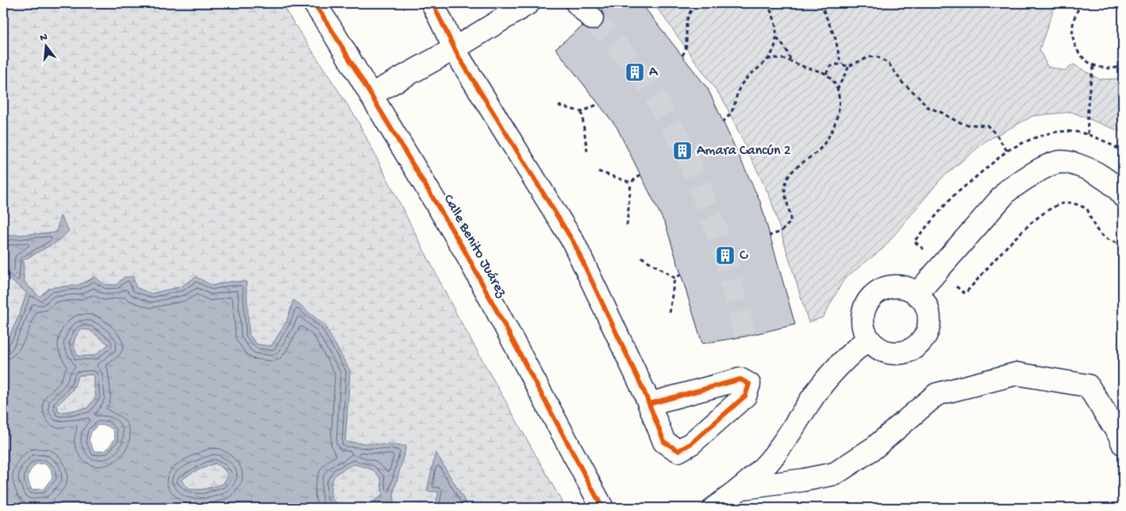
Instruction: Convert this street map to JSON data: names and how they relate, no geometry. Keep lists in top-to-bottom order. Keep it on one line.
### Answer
{"streets":{"street":["Calle Benito Juárez"]},"places":{"building":["A","Amara Cancún 2","C"]},"north":"top"}
